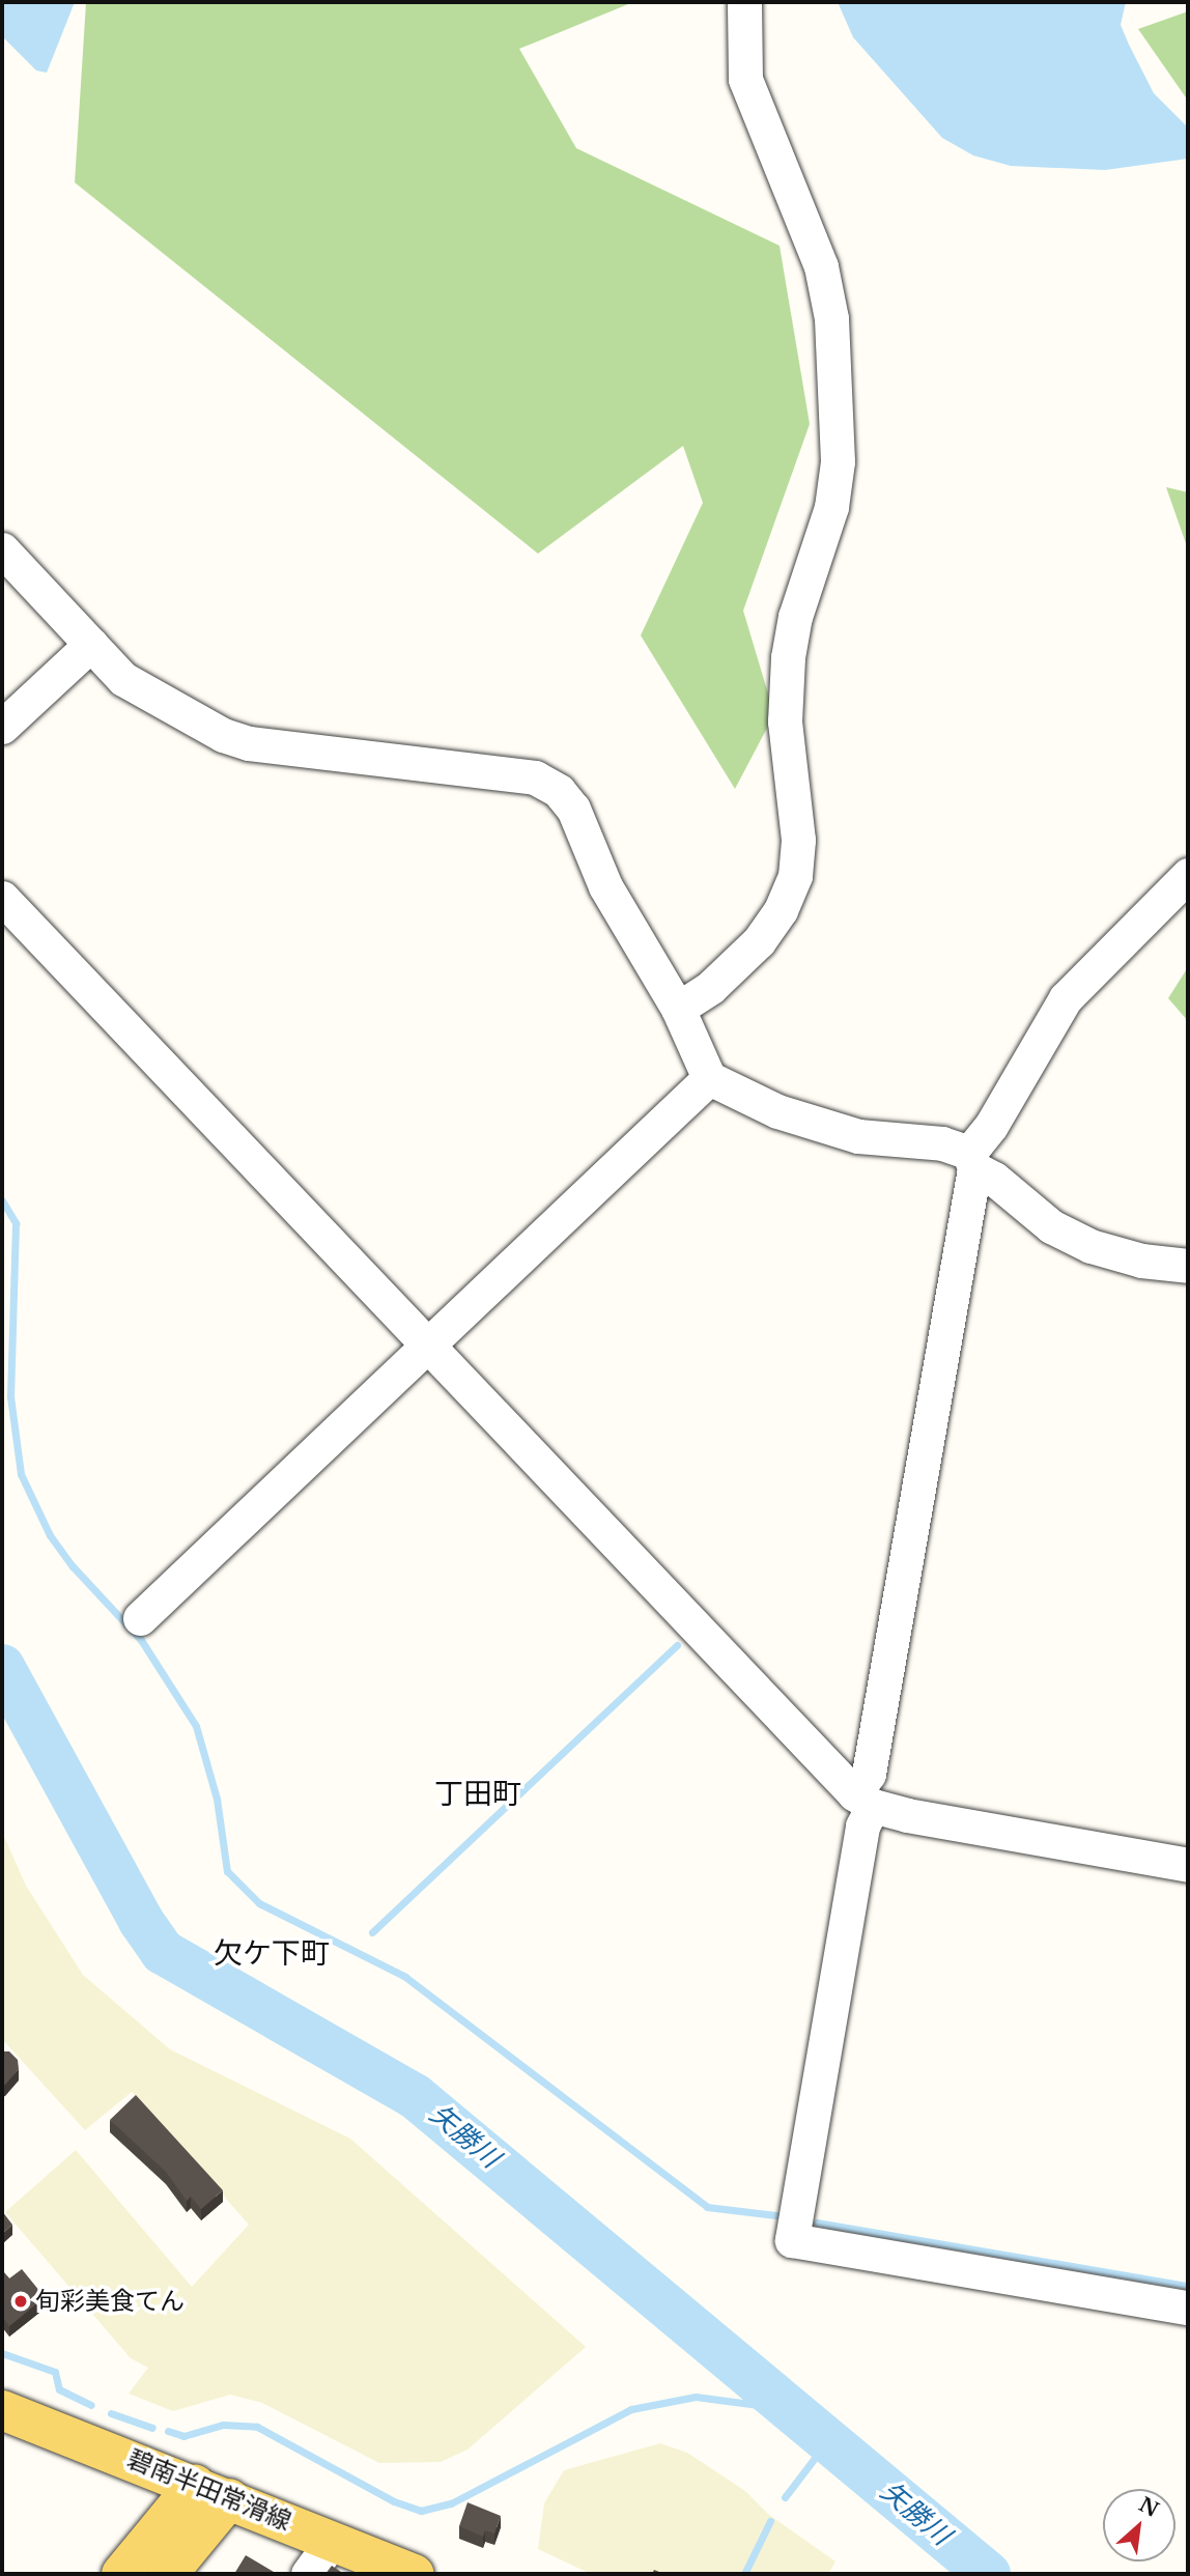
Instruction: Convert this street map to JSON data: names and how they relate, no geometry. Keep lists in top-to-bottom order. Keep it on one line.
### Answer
{"streets":{"main road":["碧南半田常滑線"]},"districts":["丁田町","欠ケ下町"],"water":["矢勝川"],"places":["旬彩美食てん"],"north":"top right"}
